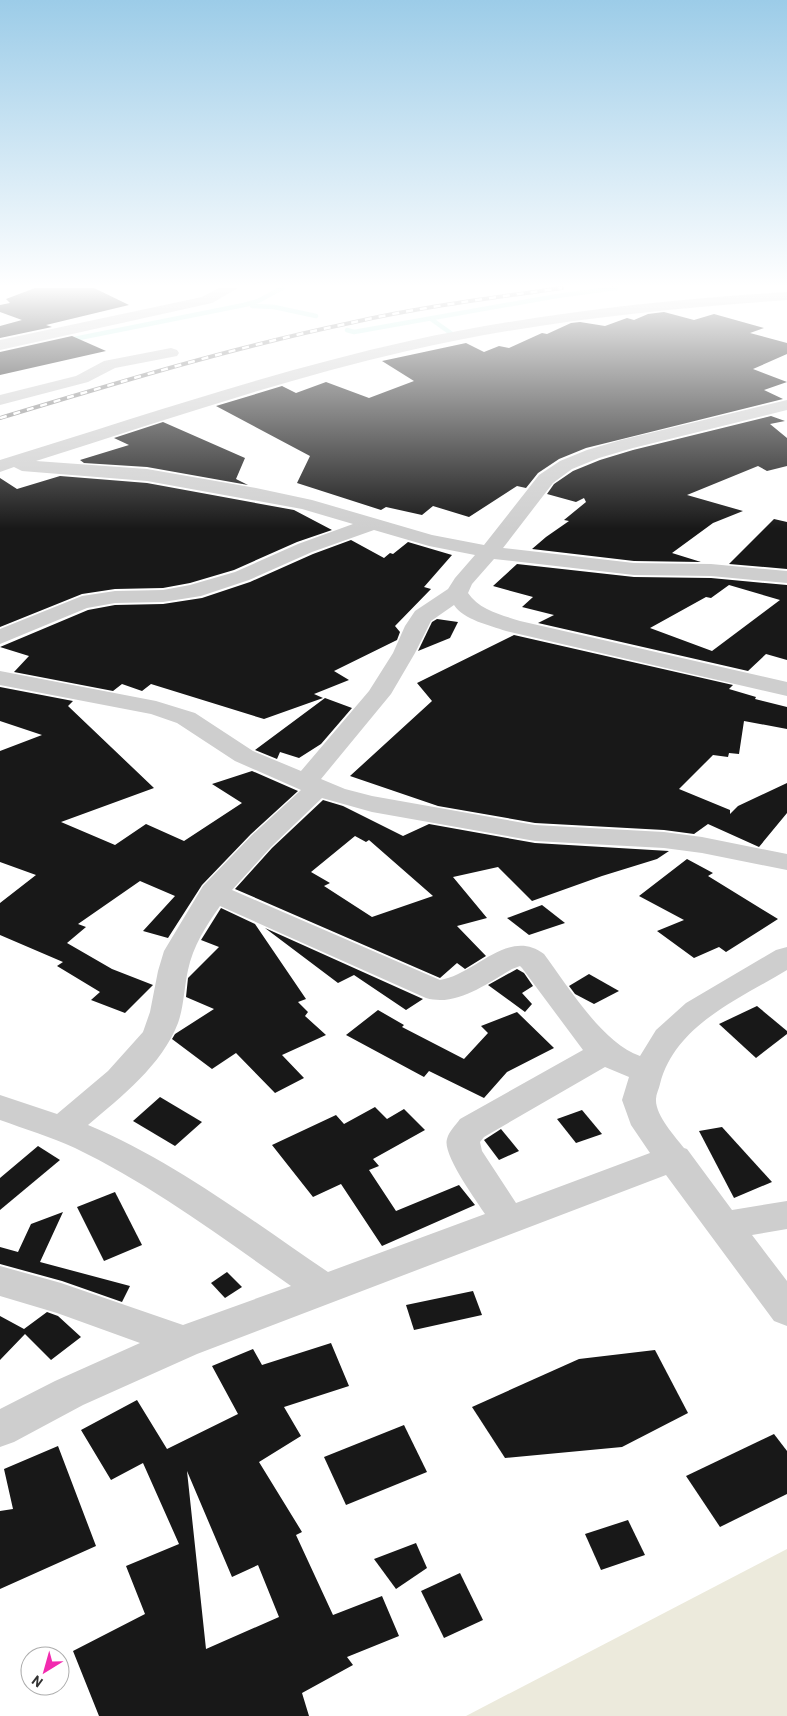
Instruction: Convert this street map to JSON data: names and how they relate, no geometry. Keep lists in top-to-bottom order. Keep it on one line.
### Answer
{"north":"bottom left"}
